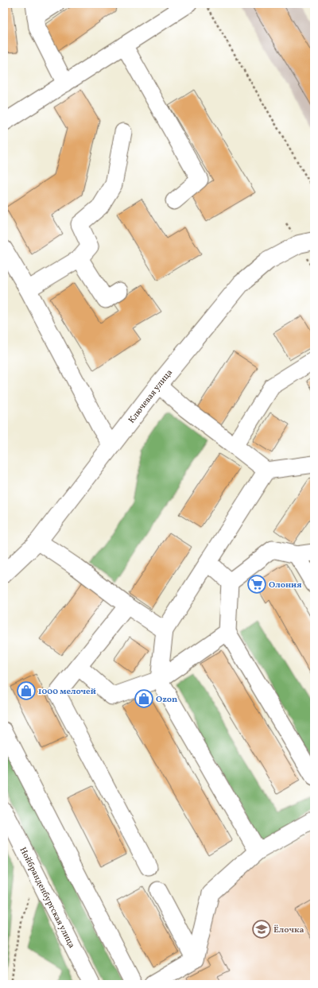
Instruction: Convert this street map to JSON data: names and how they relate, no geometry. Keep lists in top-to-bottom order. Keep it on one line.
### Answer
{"streets":{"main road":["Ключевая улица"],"street":["Нойбранденбургская улица"]},"places":{"supermarket":["Олония"],"shop":["1000 мелочей","Ozon"],"school or university":["Ёлочка"]}}
